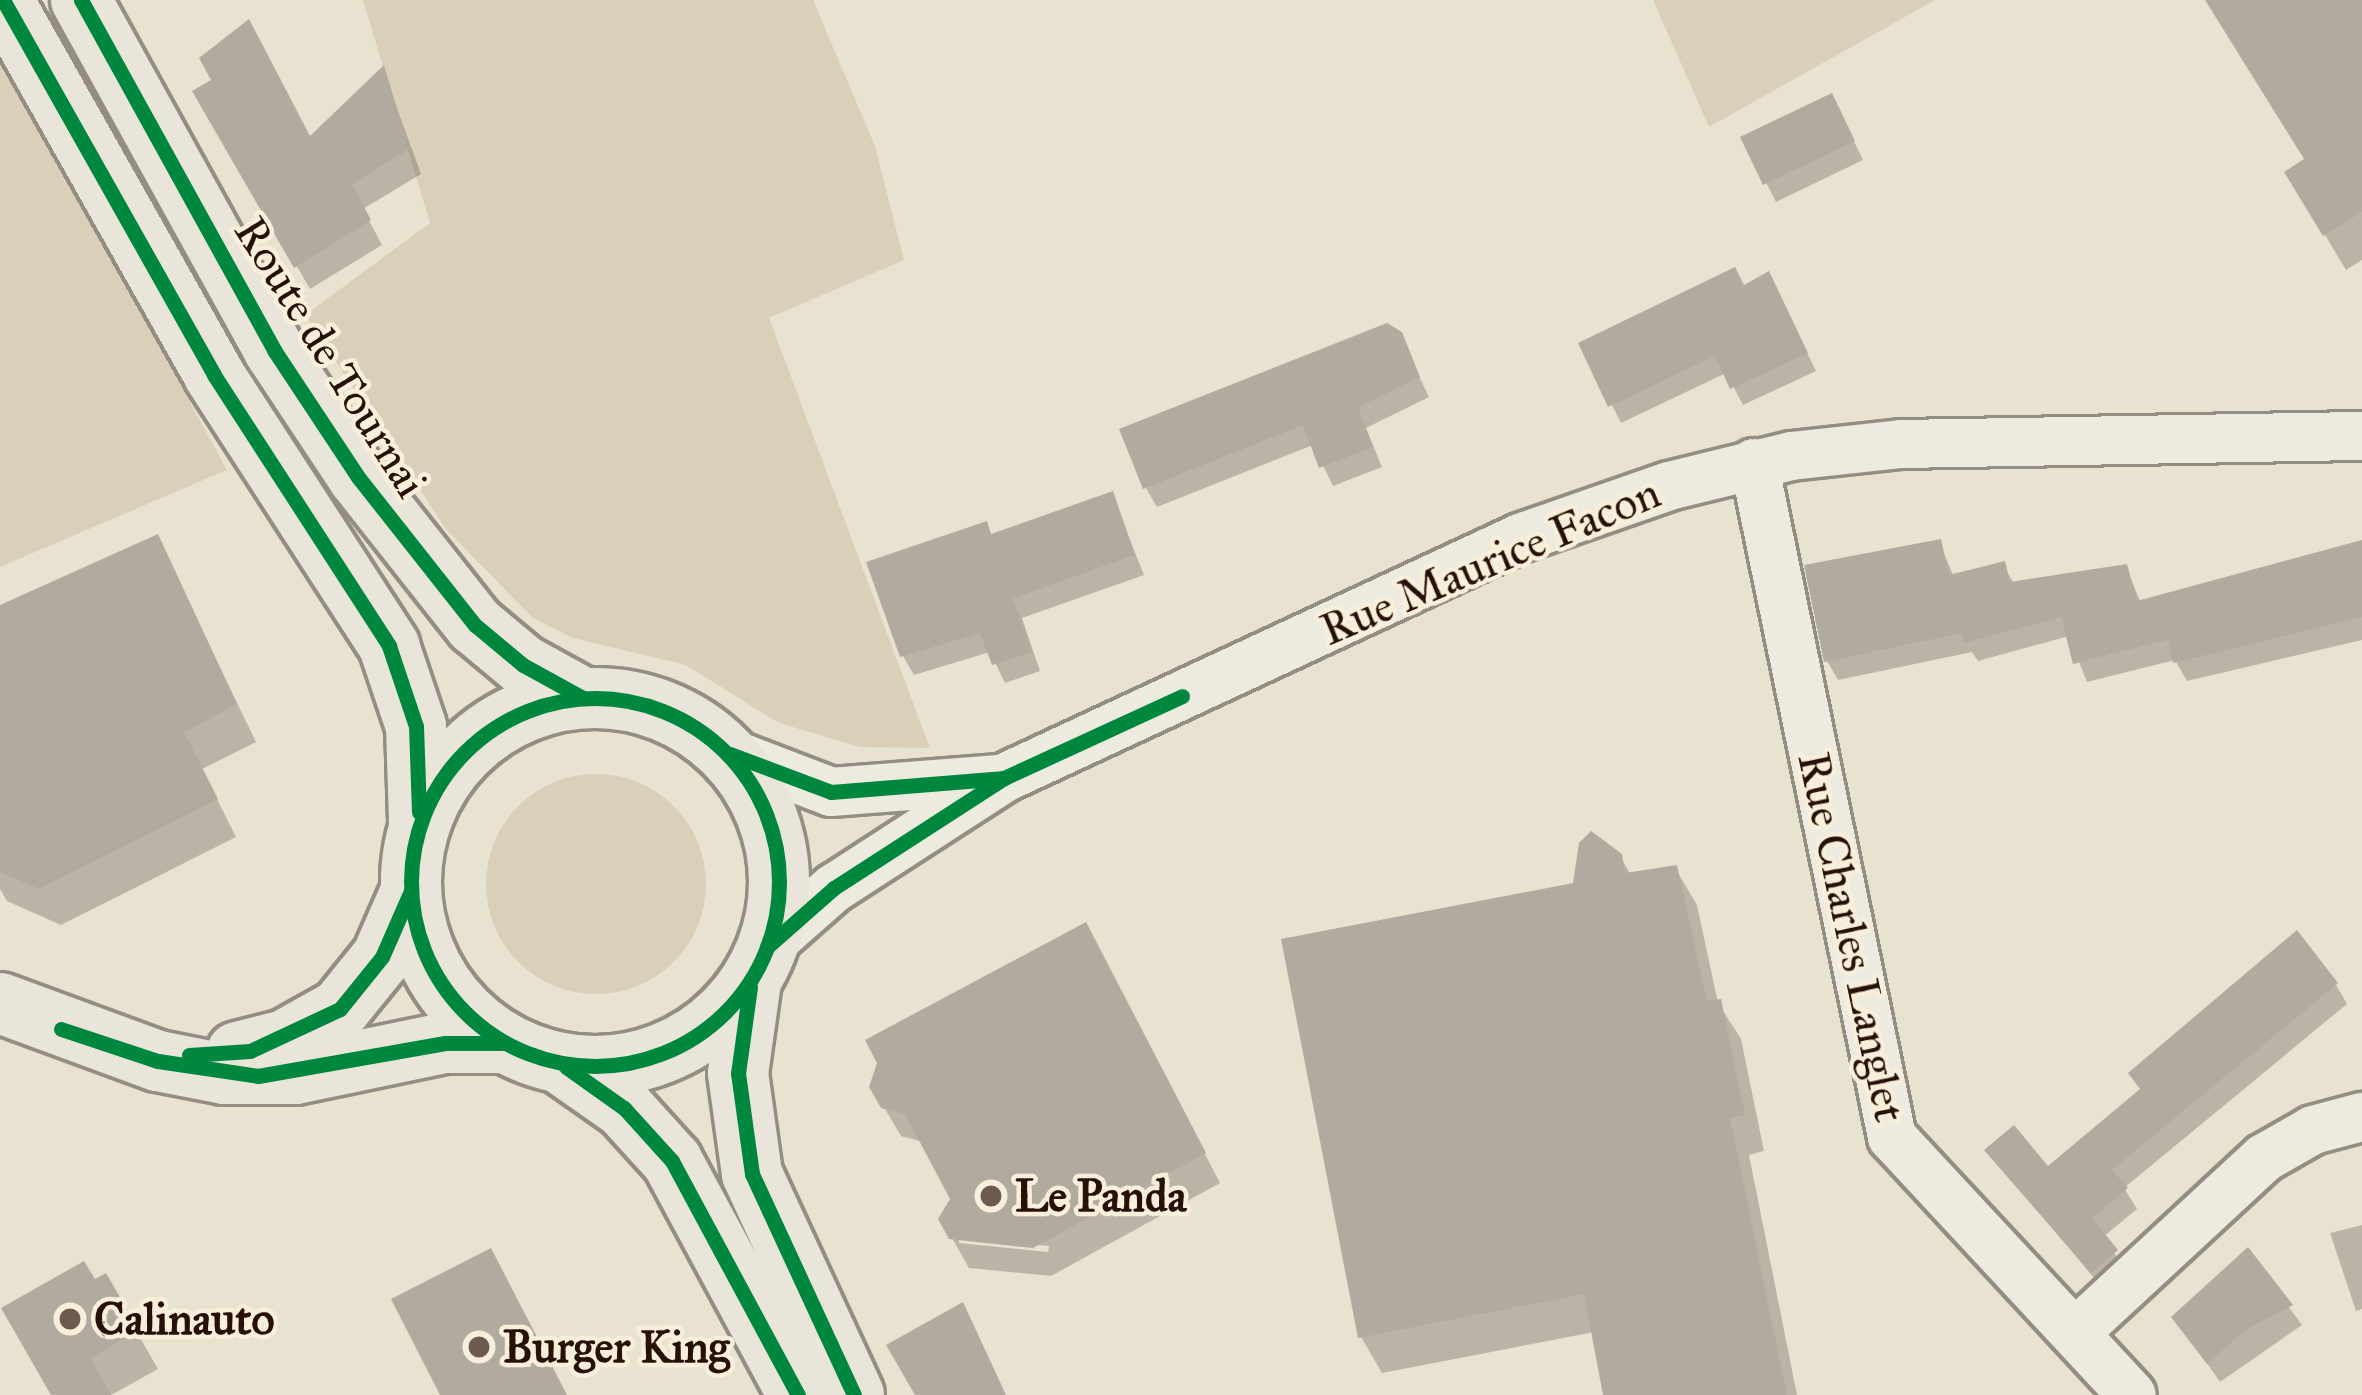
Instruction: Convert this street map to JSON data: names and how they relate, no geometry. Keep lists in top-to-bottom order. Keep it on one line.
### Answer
{"streets":{"main road":["Route de Tournai"],"street":["Rue Maurice Facon","Rue Charles Langlet"]},"crossings":[["Route de Tournai","Rue Maurice Facon"],["Rue Maurice Facon","Rue Charles Langlet"]],"places":["Le Panda","Calinauto","Burger King"]}
